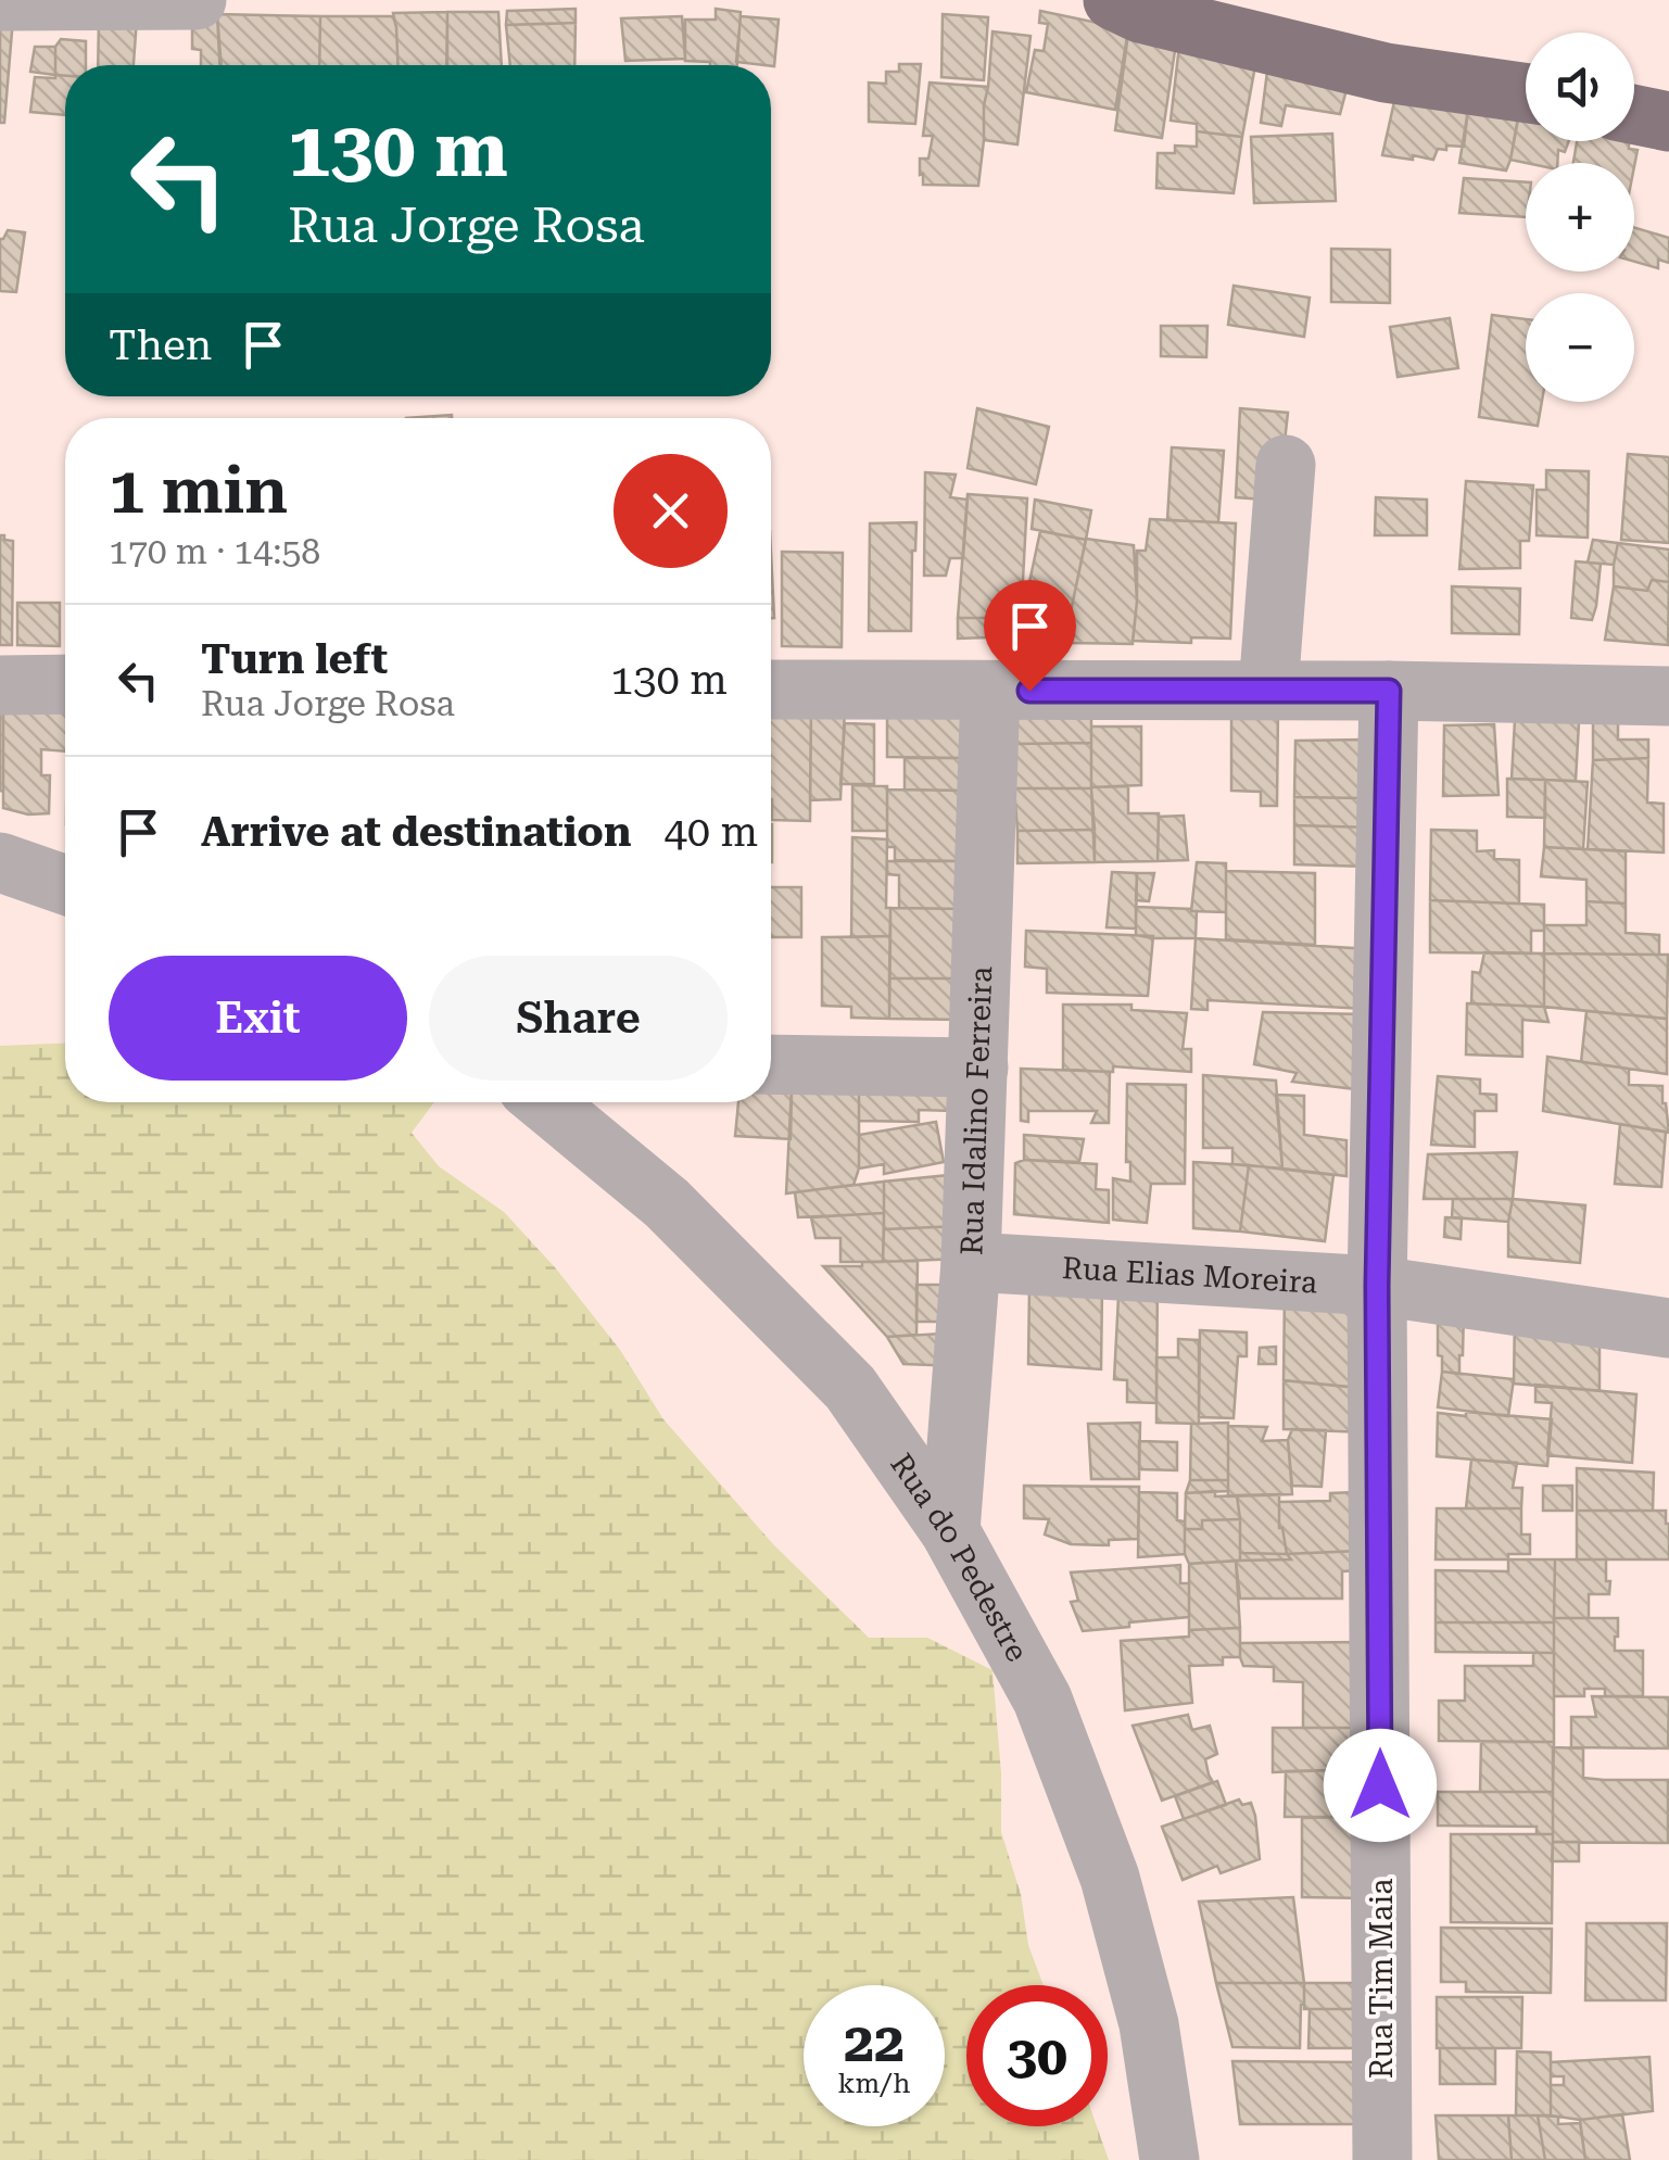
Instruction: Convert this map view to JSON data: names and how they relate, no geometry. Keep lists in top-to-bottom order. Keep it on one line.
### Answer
{"streets":{"street":["Rua Idalino Ferreira","Rua Elias Moreira","Rua do Pedestre","Rua Tim Maia"]},"crossings":[["Rua Idalino Ferreira","Rua Elias Moreira"],["Rua Idalino Ferreira","Rua do Pedestre"],["Rua Elias Moreira","Rua Tim Maia"]],"page":{"map_buttons":["+","−"],"turn":["130 m","Rua Jorge Rosa"],"then":"Then","heading":["1 min","170 m · 14:58"],"list":[{"name":"Turn left","note":"Rua Jorge Rosa","value":"130 m"},{"name":"Arrive at destination","value":"40 m"}],"buttons":["Exit","Share"],"speed":"22 km/h","limit":"30"}}
